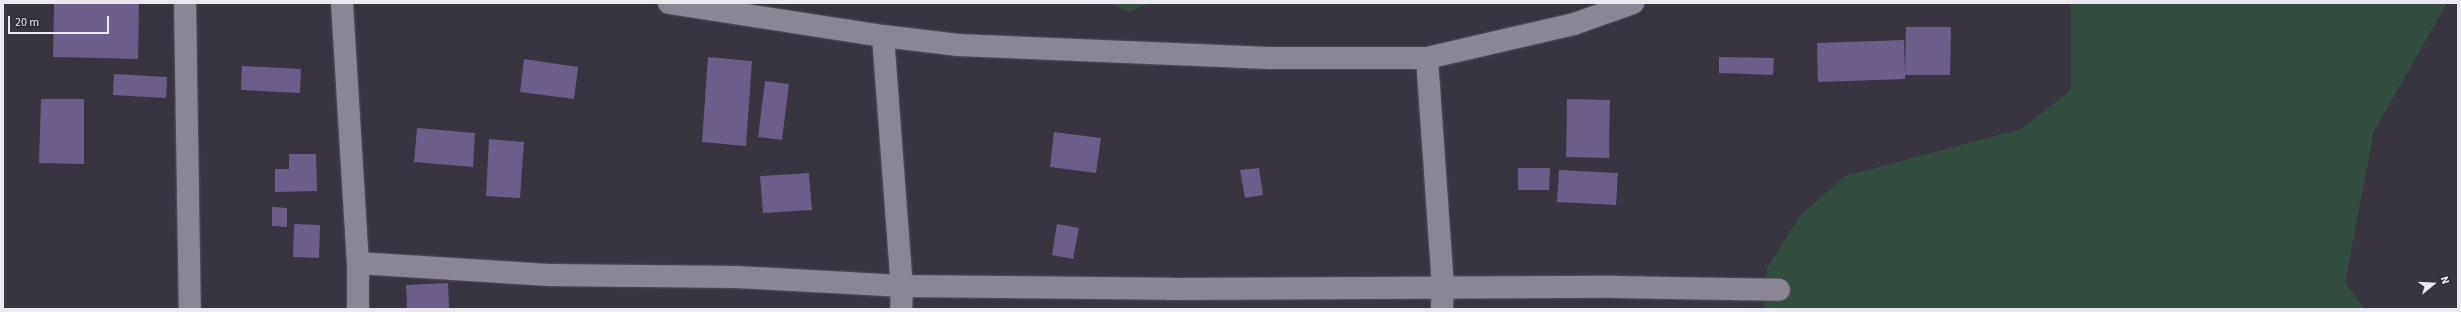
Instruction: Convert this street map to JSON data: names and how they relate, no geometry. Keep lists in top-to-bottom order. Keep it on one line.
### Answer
{"scale_bar":"20 m","north":"right"}
